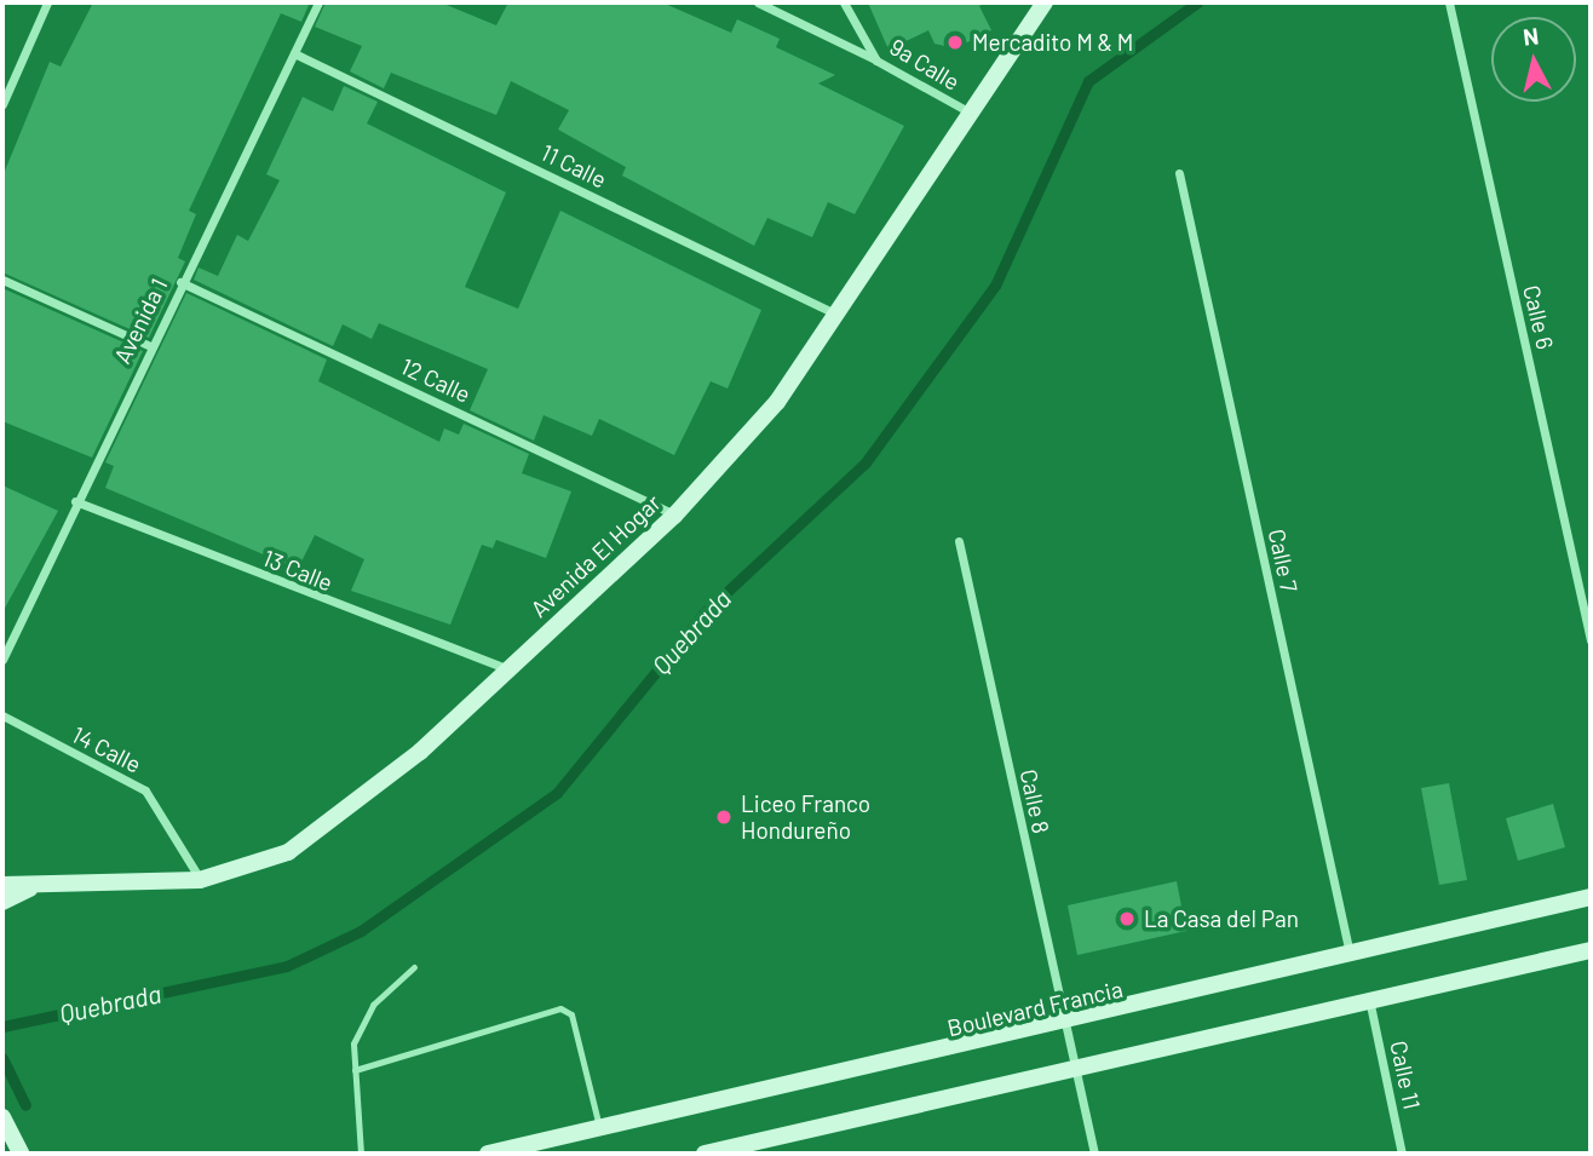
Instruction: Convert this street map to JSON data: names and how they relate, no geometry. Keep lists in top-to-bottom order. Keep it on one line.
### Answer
{"streets":{"street":["9a Calle","11 Calle","Calle 6","Avenida 1","12 Calle","Avenida El Hogar","Calle 7","13 Calle","14 Calle","Calle 8","Boulevard Francia","Calle 11"]},"crossings":[["9a Calle","Avenida El Hogar"],["11 Calle","Avenida 1"],["11 Calle","Avenida El Hogar"],["Avenida 1","12 Calle"],["Avenida 1","13 Calle"],["12 Calle","Avenida El Hogar"],["Avenida El Hogar","13 Calle"],["Avenida El Hogar","14 Calle"],["Calle 7","Boulevard Francia"],["Calle 8","Boulevard Francia"]],"water":["Quebrada"],"places":["Mercadito M & M","Liceo Franco Hondureño","La Casa del Pan"],"north":"top"}
